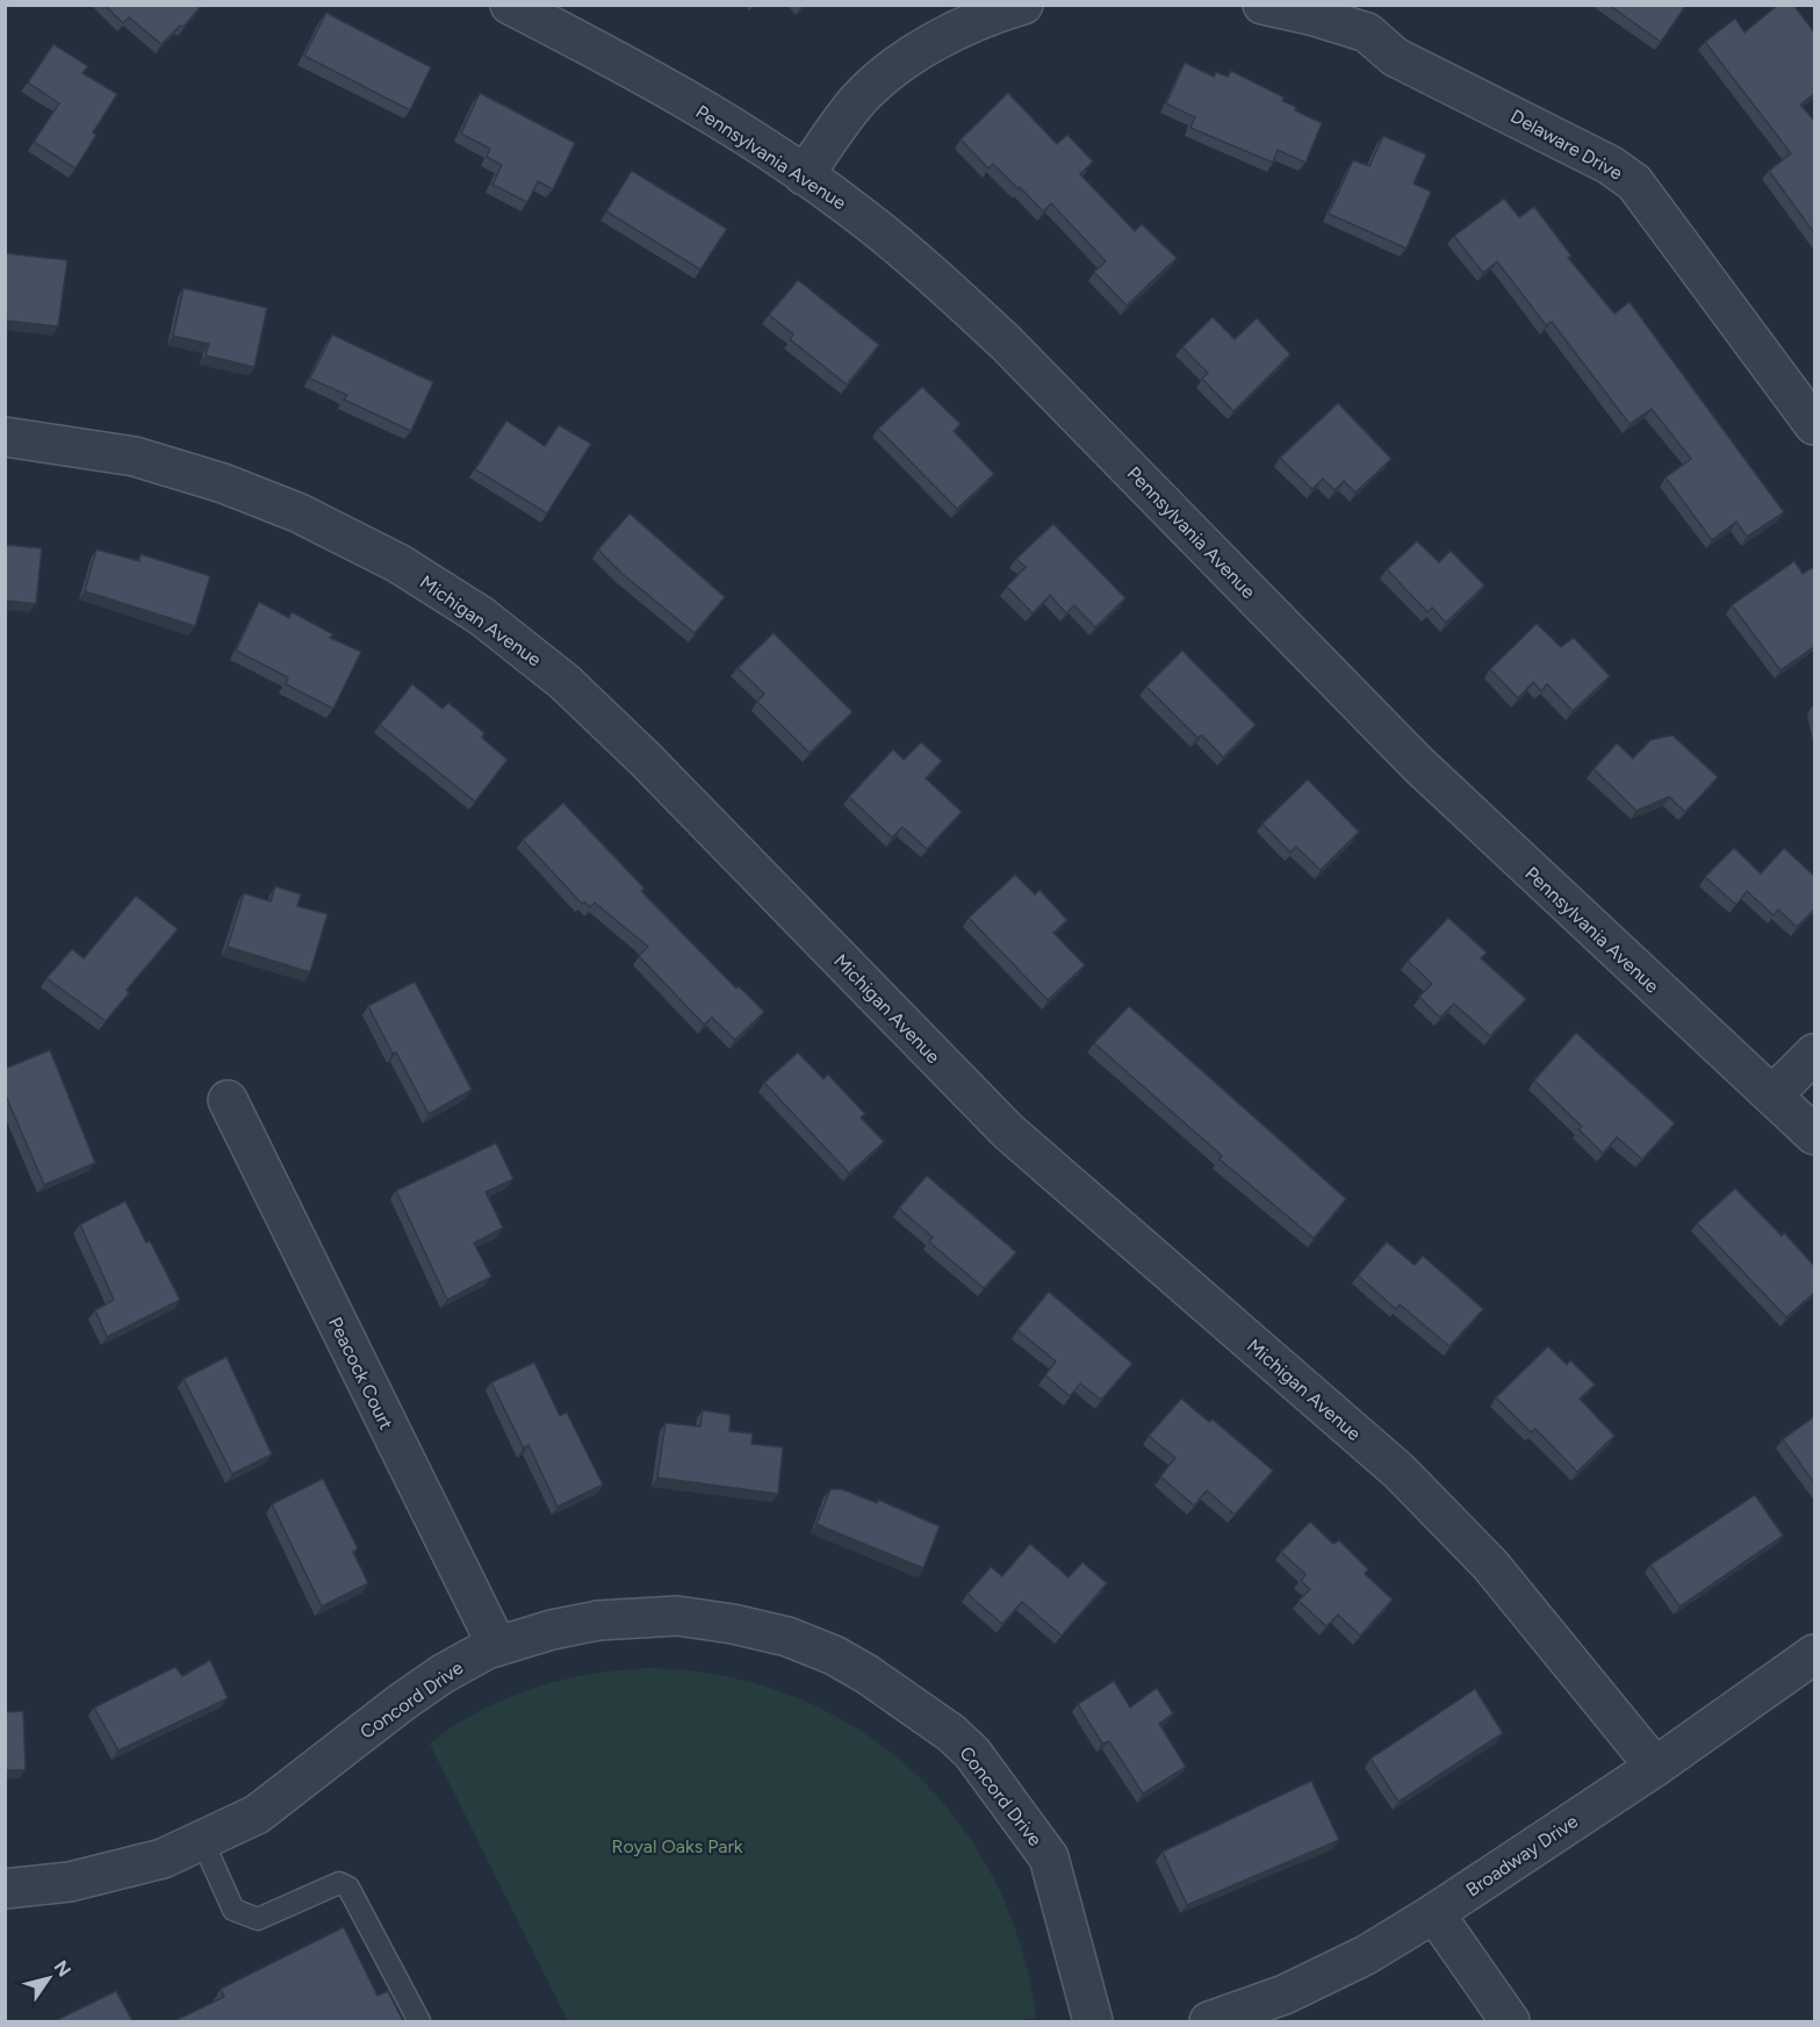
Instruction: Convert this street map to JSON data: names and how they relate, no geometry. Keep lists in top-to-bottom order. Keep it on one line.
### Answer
{"streets":{"street":["Delaware Drive","Pennsylvania Avenue","Michigan Avenue","Peacock Court","Concord Drive","Broadway Drive"]},"crossings":[["Michigan Avenue","Broadway Drive"],["Peacock Court","Concord Drive"]],"parks":["Royal Oaks Park"],"north":"top right"}
